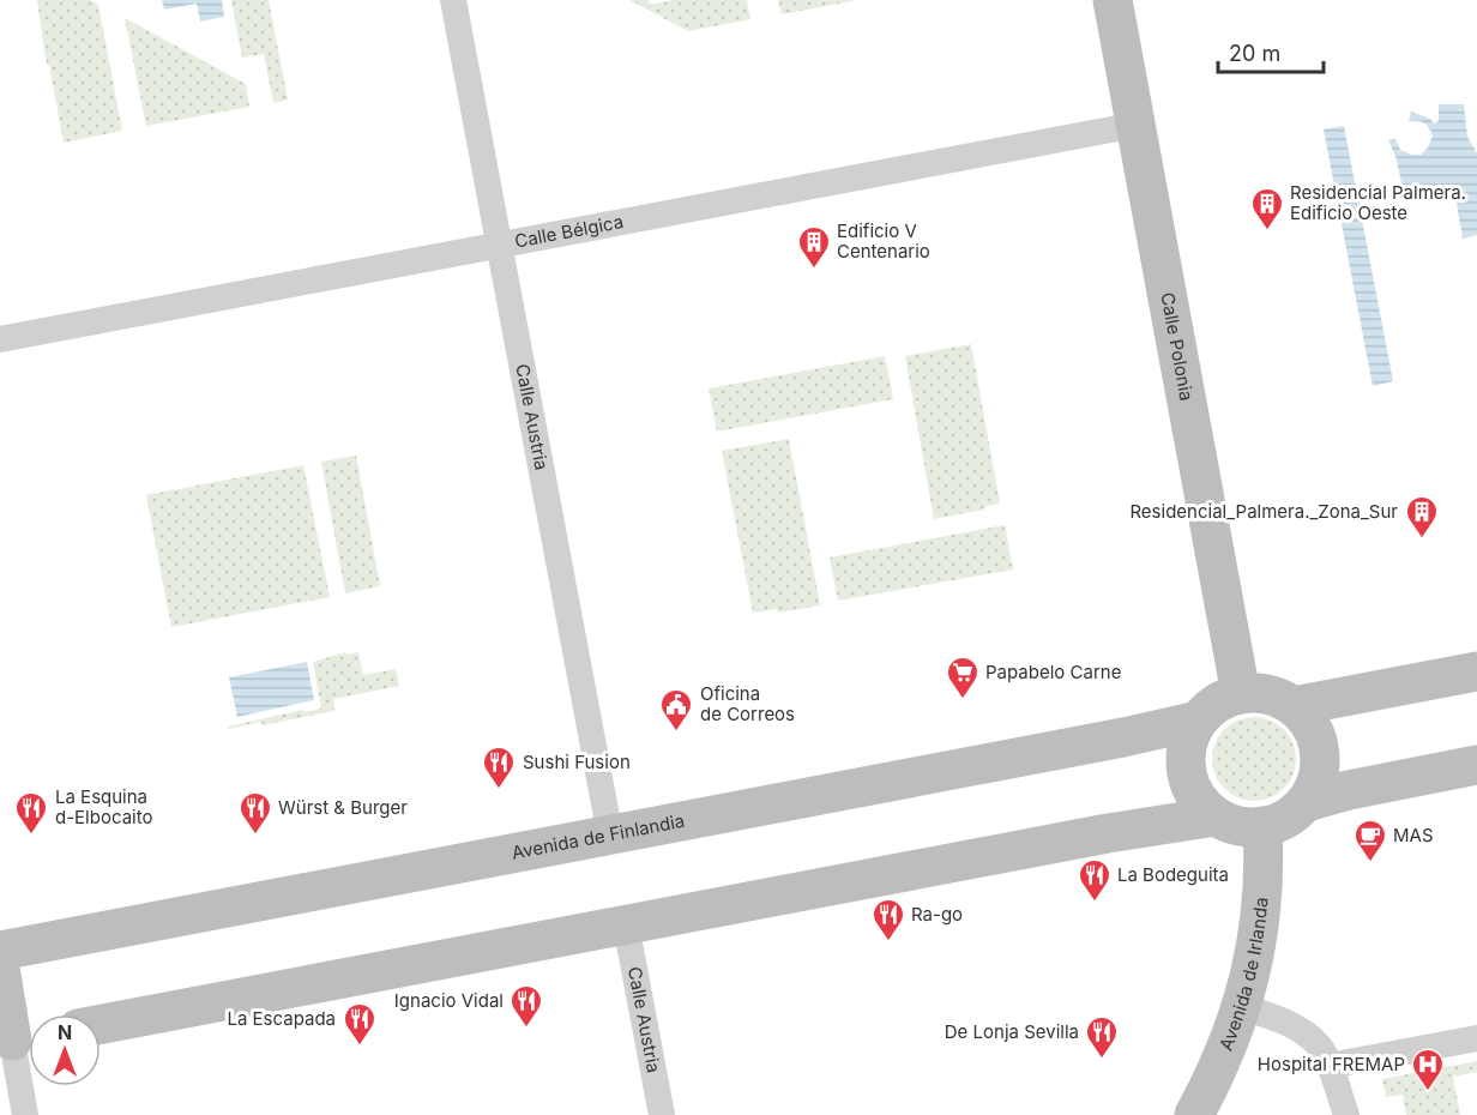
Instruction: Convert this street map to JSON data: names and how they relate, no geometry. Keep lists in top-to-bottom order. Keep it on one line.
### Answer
{"streets":{"main road":["Calle Polonia","Avenida de Finlandia","Avenida de Irlanda"],"street":["Calle Bélgica","Calle Austria"]},"crossings":[["Calle Bélgica","Calle Polonia"],["Calle Bélgica","Calle Austria"],["Calle Polonia","Avenida de Finlandia"],["Calle Polonia","Avenida de Irlanda"],["Calle Austria","Avenida de Finlandia"],["Avenida de Finlandia","Avenida de Irlanda"]],"places":{"building":["Residencial Palmera. Edificio Oeste","Edificio V Centenario","Residencial_Palmera._Zona_Sur"],"supermarket":["Papabelo Carne"],"public building":["Oficina de Correos"],"restaurant":["Sushi Fusion","La Esquina d-Elbocaito","Würst & Burger","La Bodeguita","Ra-go","Ignacio Vidal","La Escapada","De Lonja Sevilla"],"cafe":["MAS"],"hospital":["Hospital FREMAP"]},"scale_bar":"20 m","north":"top"}
